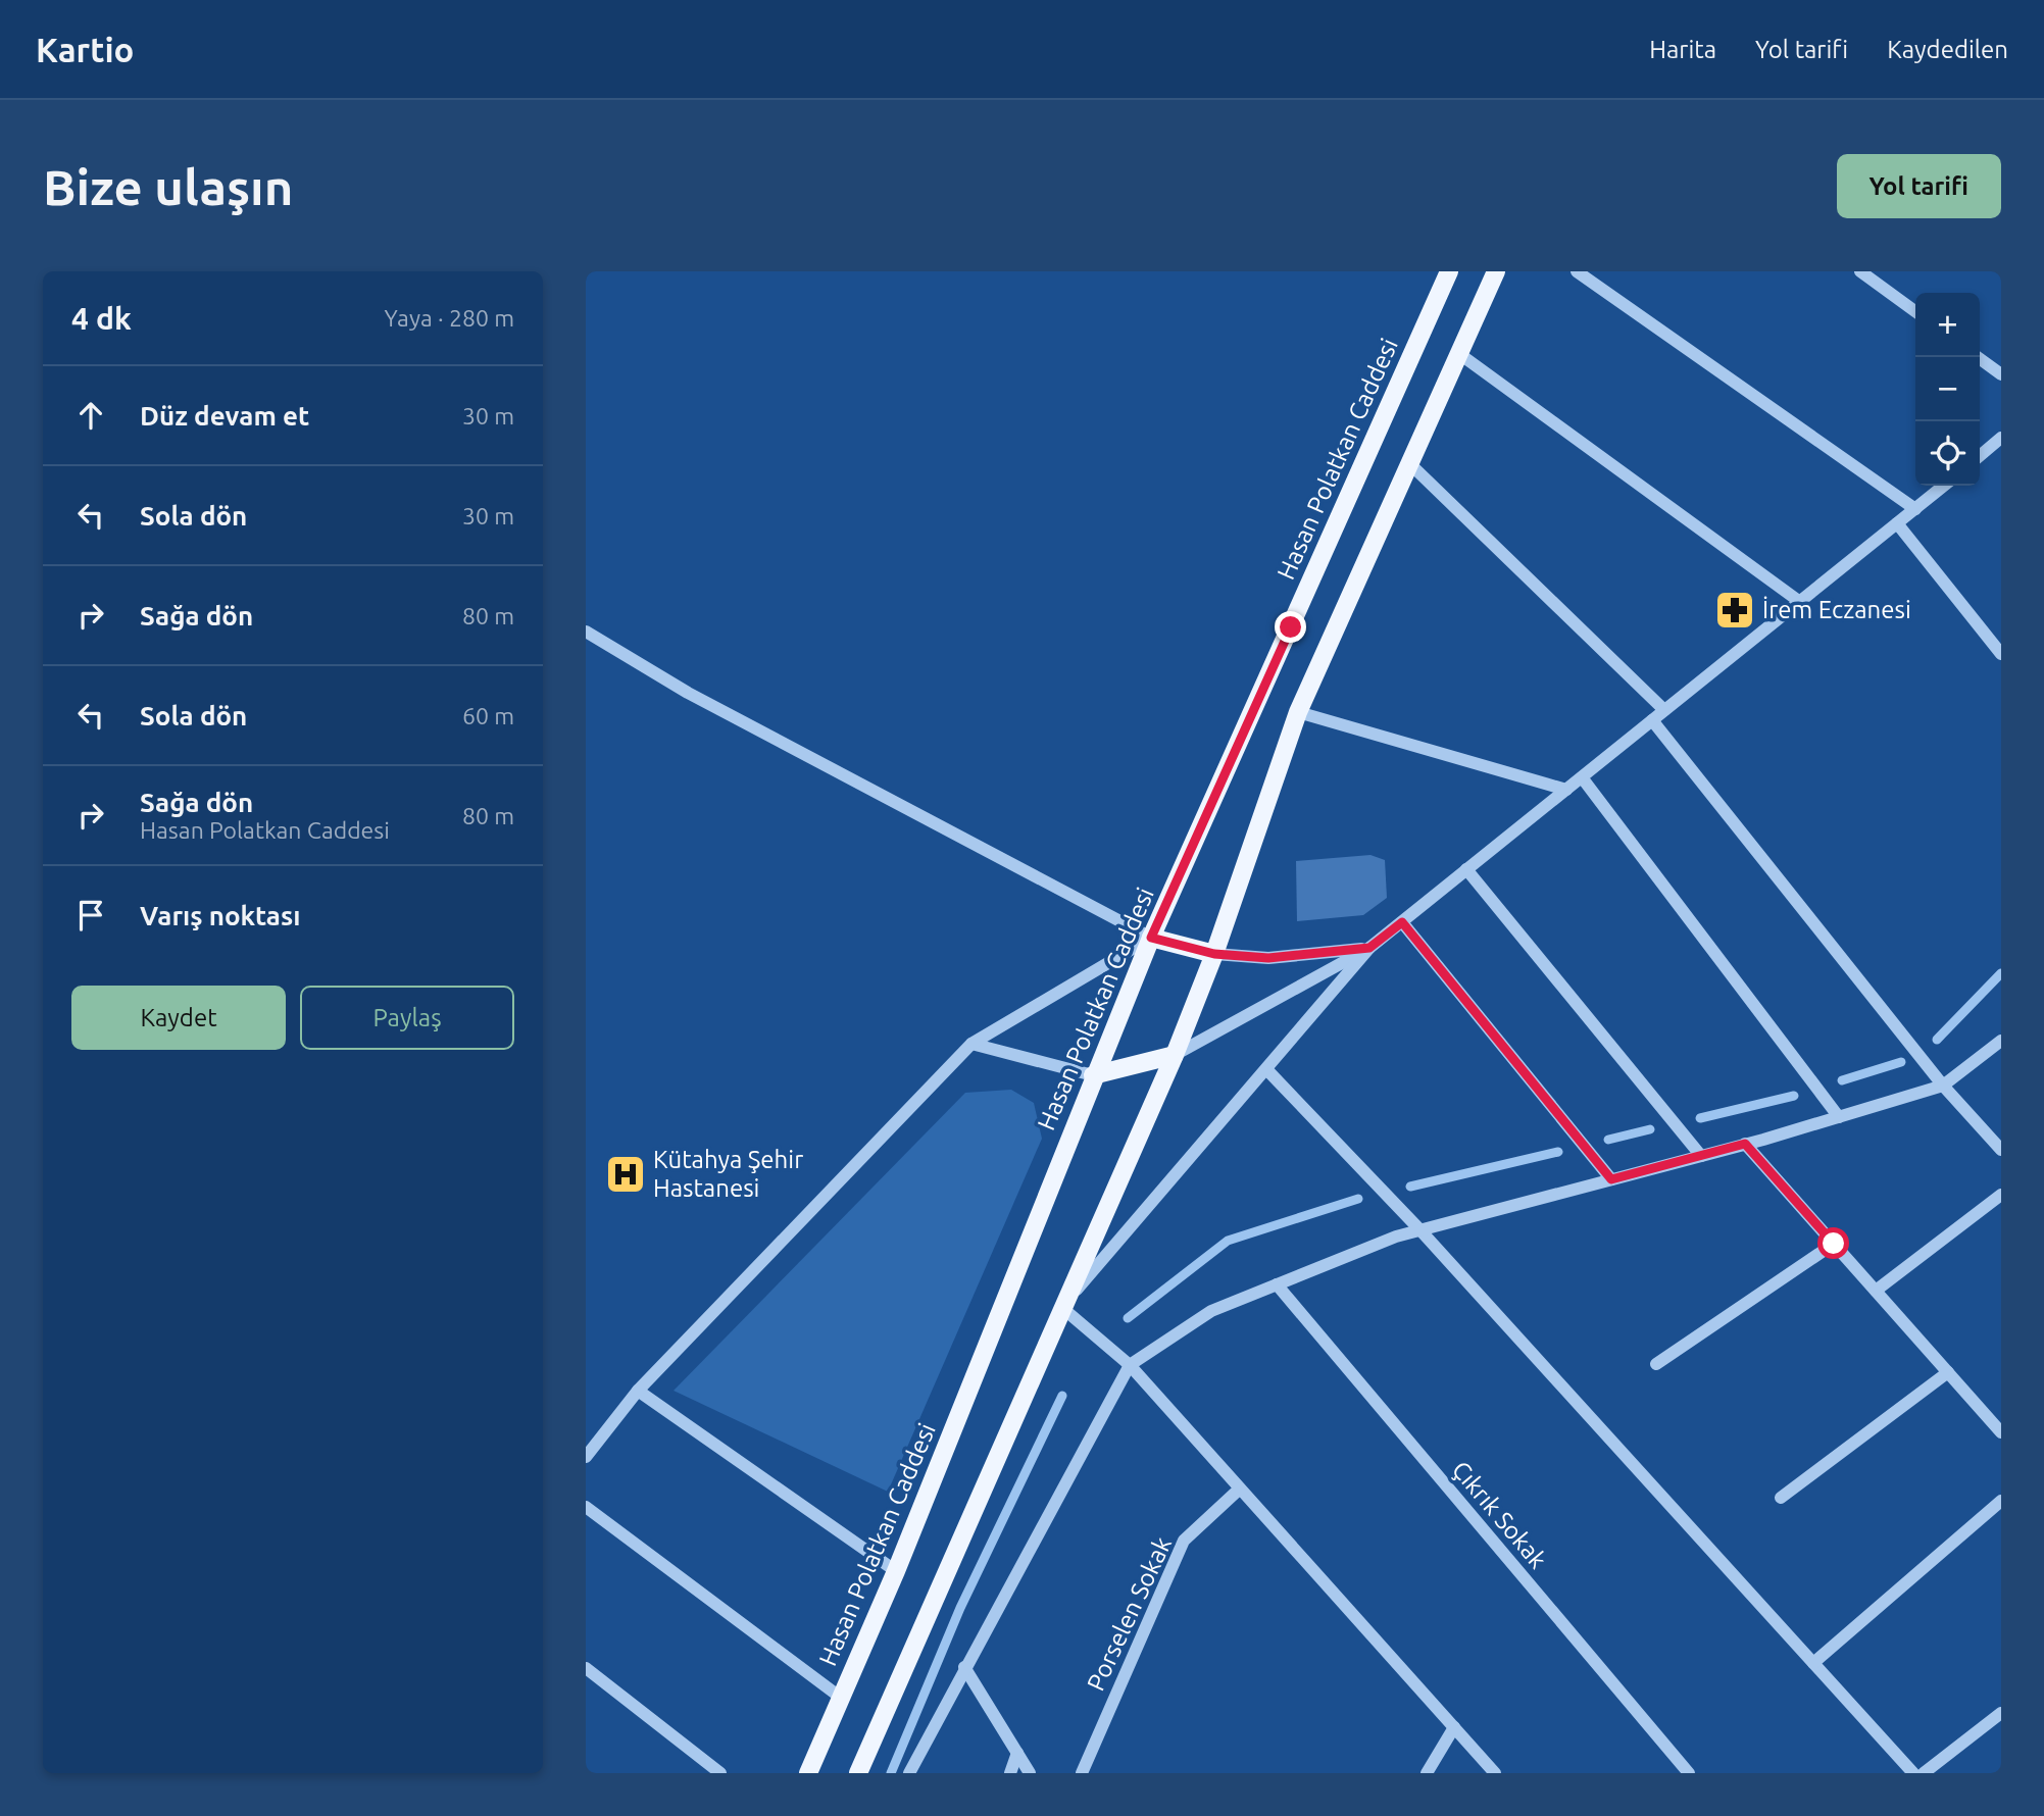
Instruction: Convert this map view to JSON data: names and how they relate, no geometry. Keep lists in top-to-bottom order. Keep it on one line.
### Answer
{"streets":{"main road":["Hasan Polatkan Caddesi"],"street":["Çıkrık Sokak","Porselen Sokak"]},"places":{"pharmacy":["İrem Eczanesi"],"hospital":["Kütahya Şehir Hastanesi"]},"page":{"header":"Kartio","nav":["Harita","Yol tarifi","Kaydedilen"],"buttons":["Yol tarifi",["Kaydet","Paylaş"]],"title":"Bize ulaşın","heading":["4 dk","Yaya · 280 m"],"map_buttons":["+","−"],"list":[["Düz devam et","30 m"],["Sola dön","30 m"],["Sağa dön","80 m"],["Sola dön","60 m"],["Sağa dön","Hasan Polatkan Caddesi","80 m"],"Varış noktası"]}}
